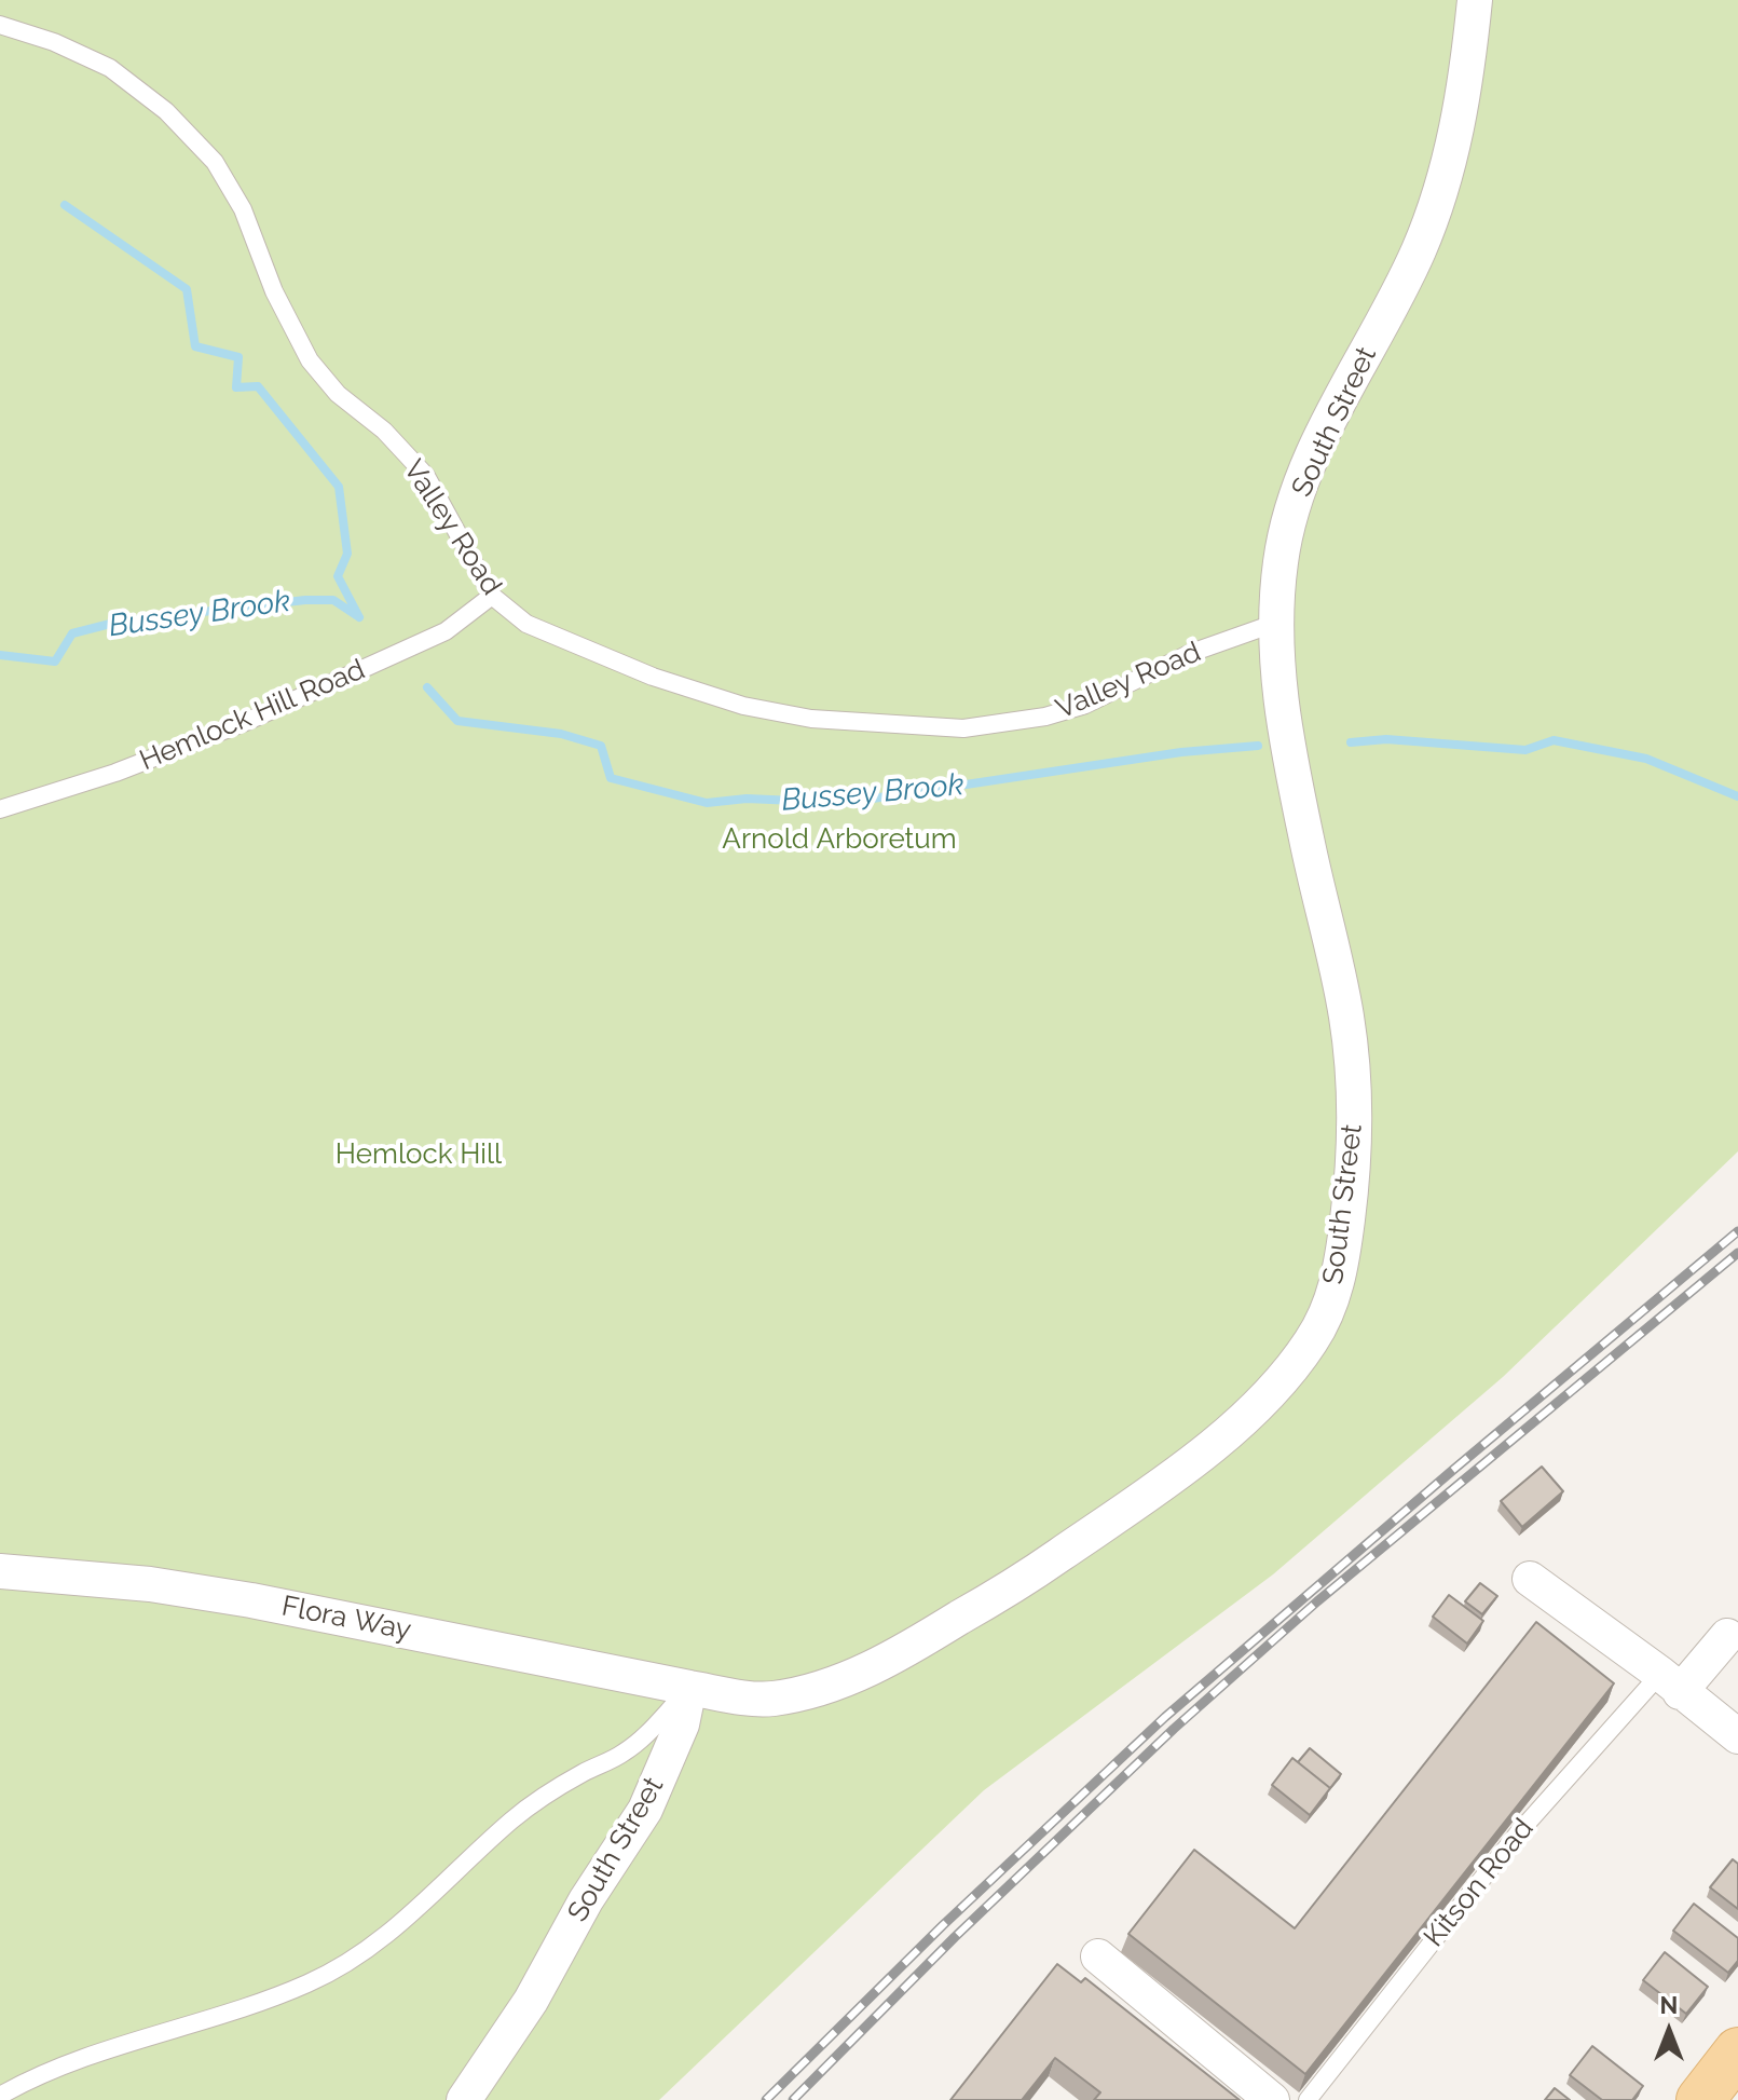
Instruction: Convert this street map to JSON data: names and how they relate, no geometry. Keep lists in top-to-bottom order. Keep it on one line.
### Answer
{"streets":{"street":["South Street","Flora Way"],"lane":["Valley Road","Hemlock Hill Road","Kitson Road"]},"crossings":[["South Street","Valley Road"],["South Street","Flora Way"],["Valley Road","Hemlock Hill Road"]],"water":["Bussey Brook"],"parks":["Arnold Arboretum","Hemlock Hill"],"north":"top"}
